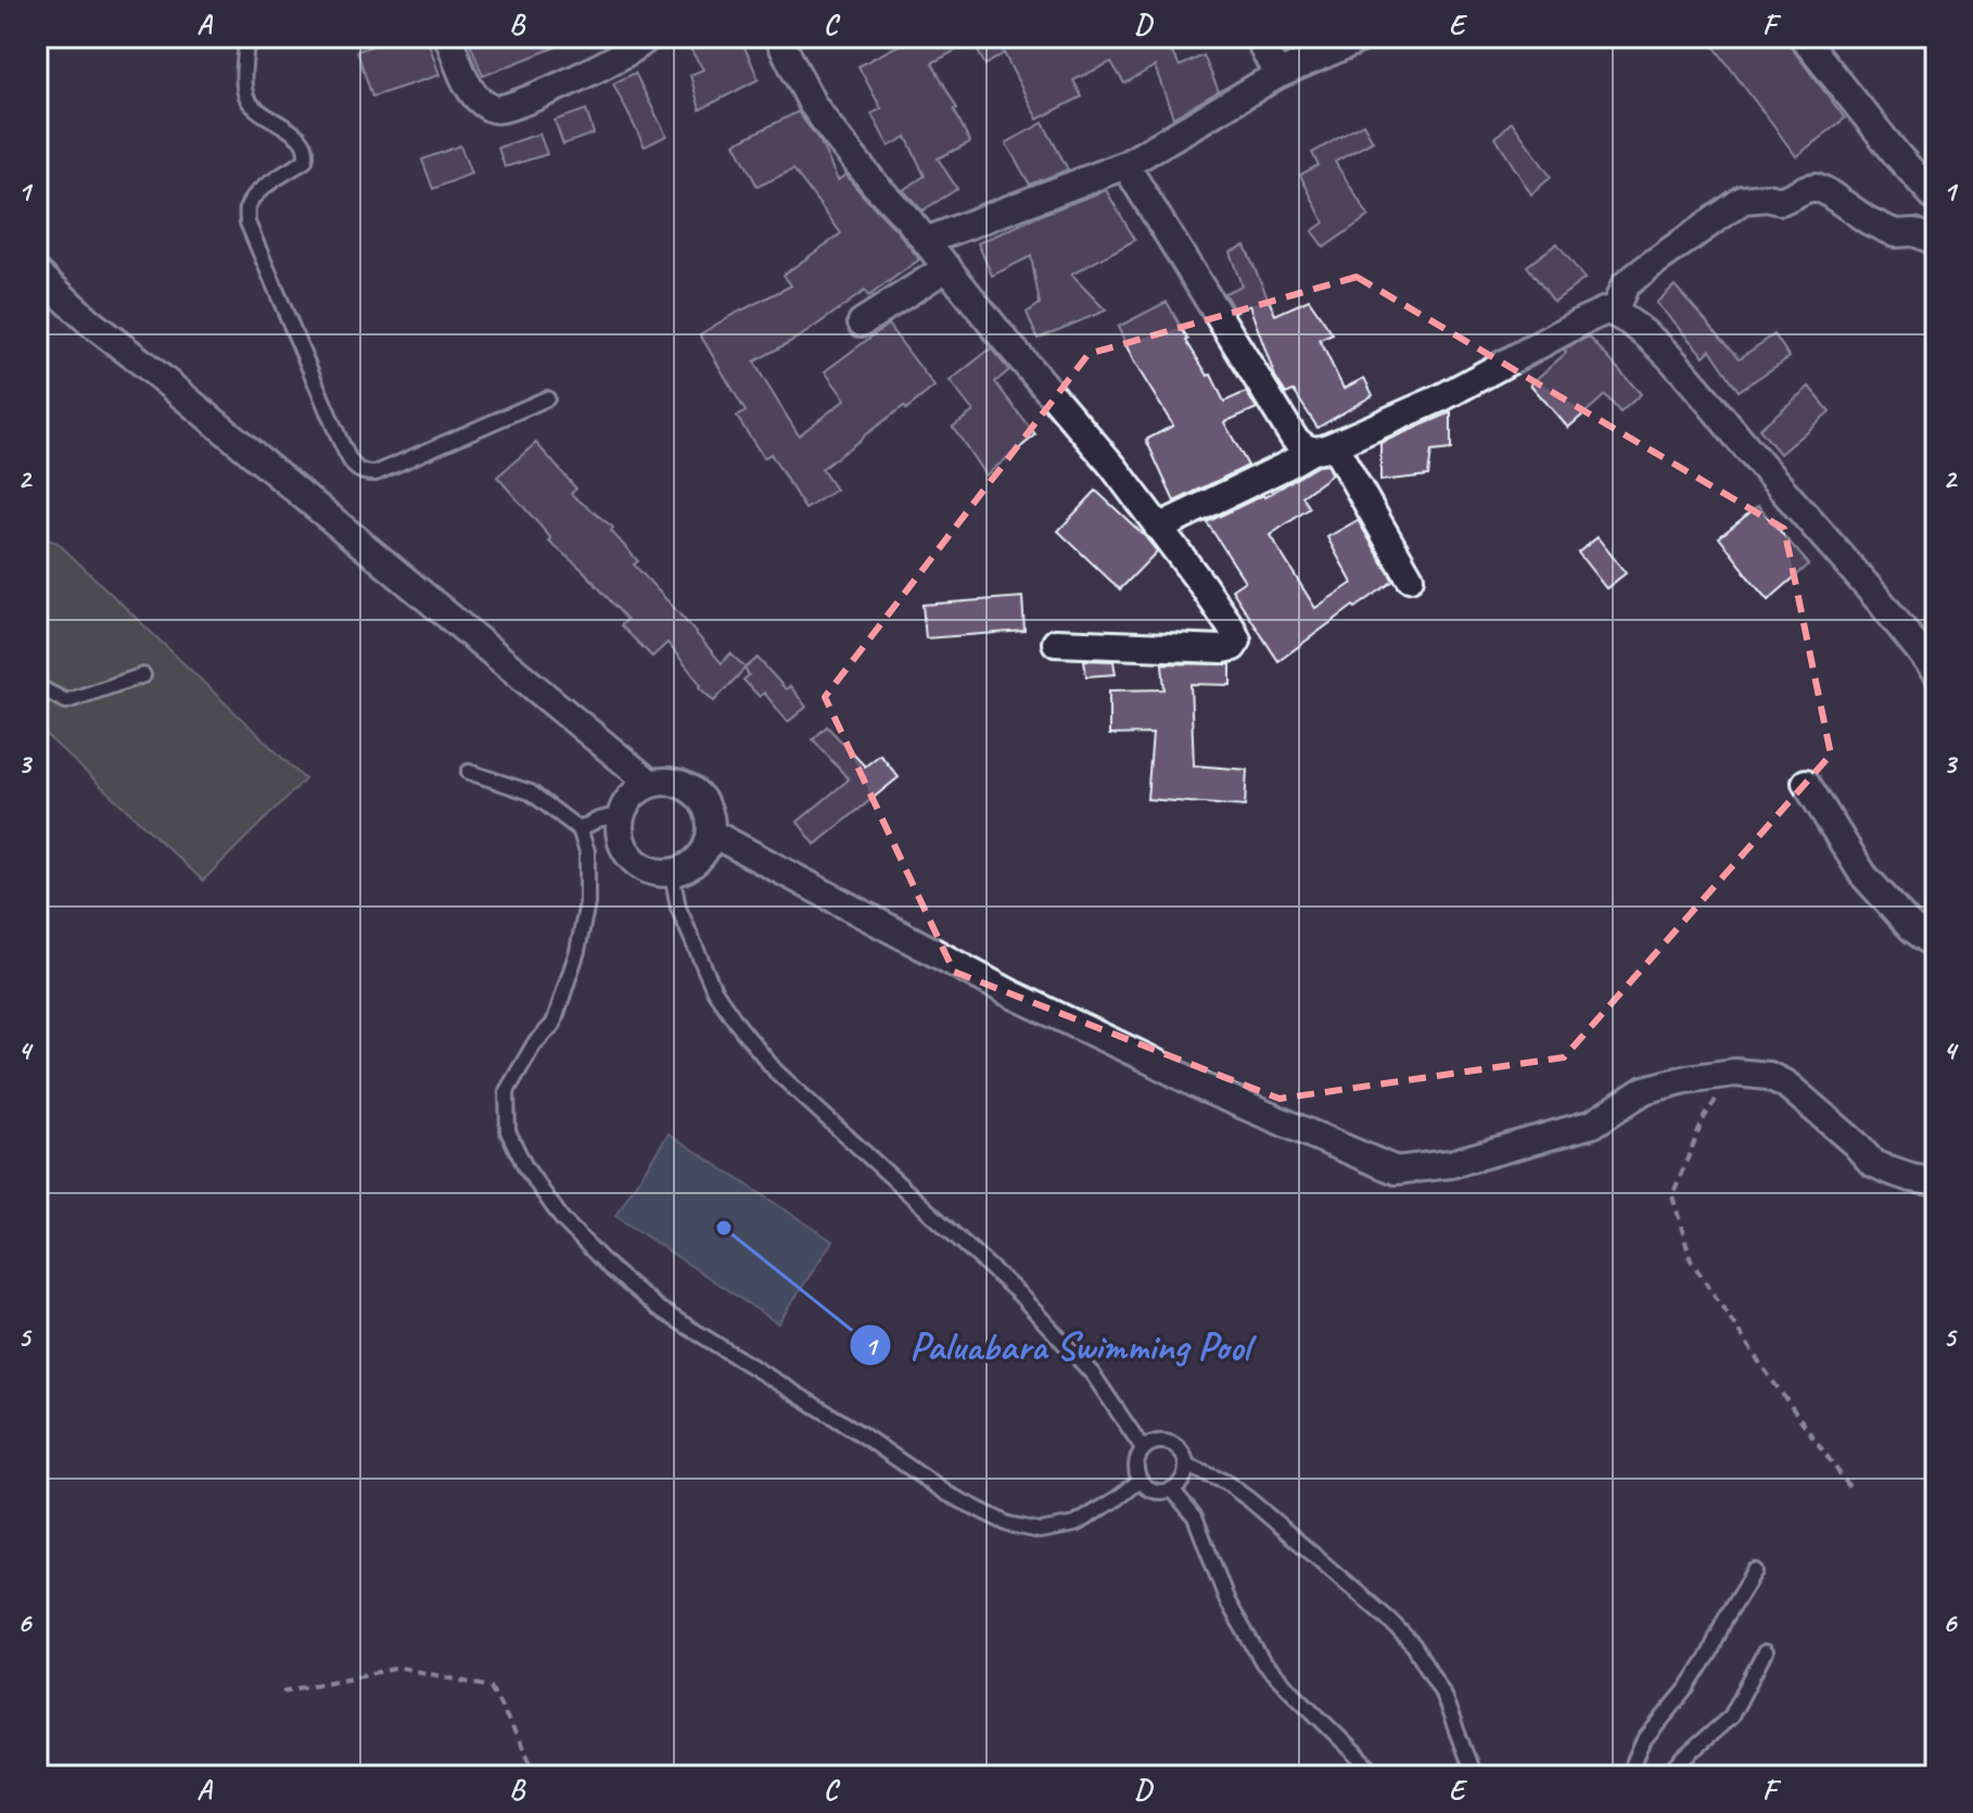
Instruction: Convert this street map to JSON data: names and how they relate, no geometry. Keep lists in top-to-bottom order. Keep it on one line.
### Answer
{"places":["Paluabara Swimming Pool"],"grid":{"columns":["A","B","C","D","E","F"],"rows":["1","2","3","4","5","6"]}}
